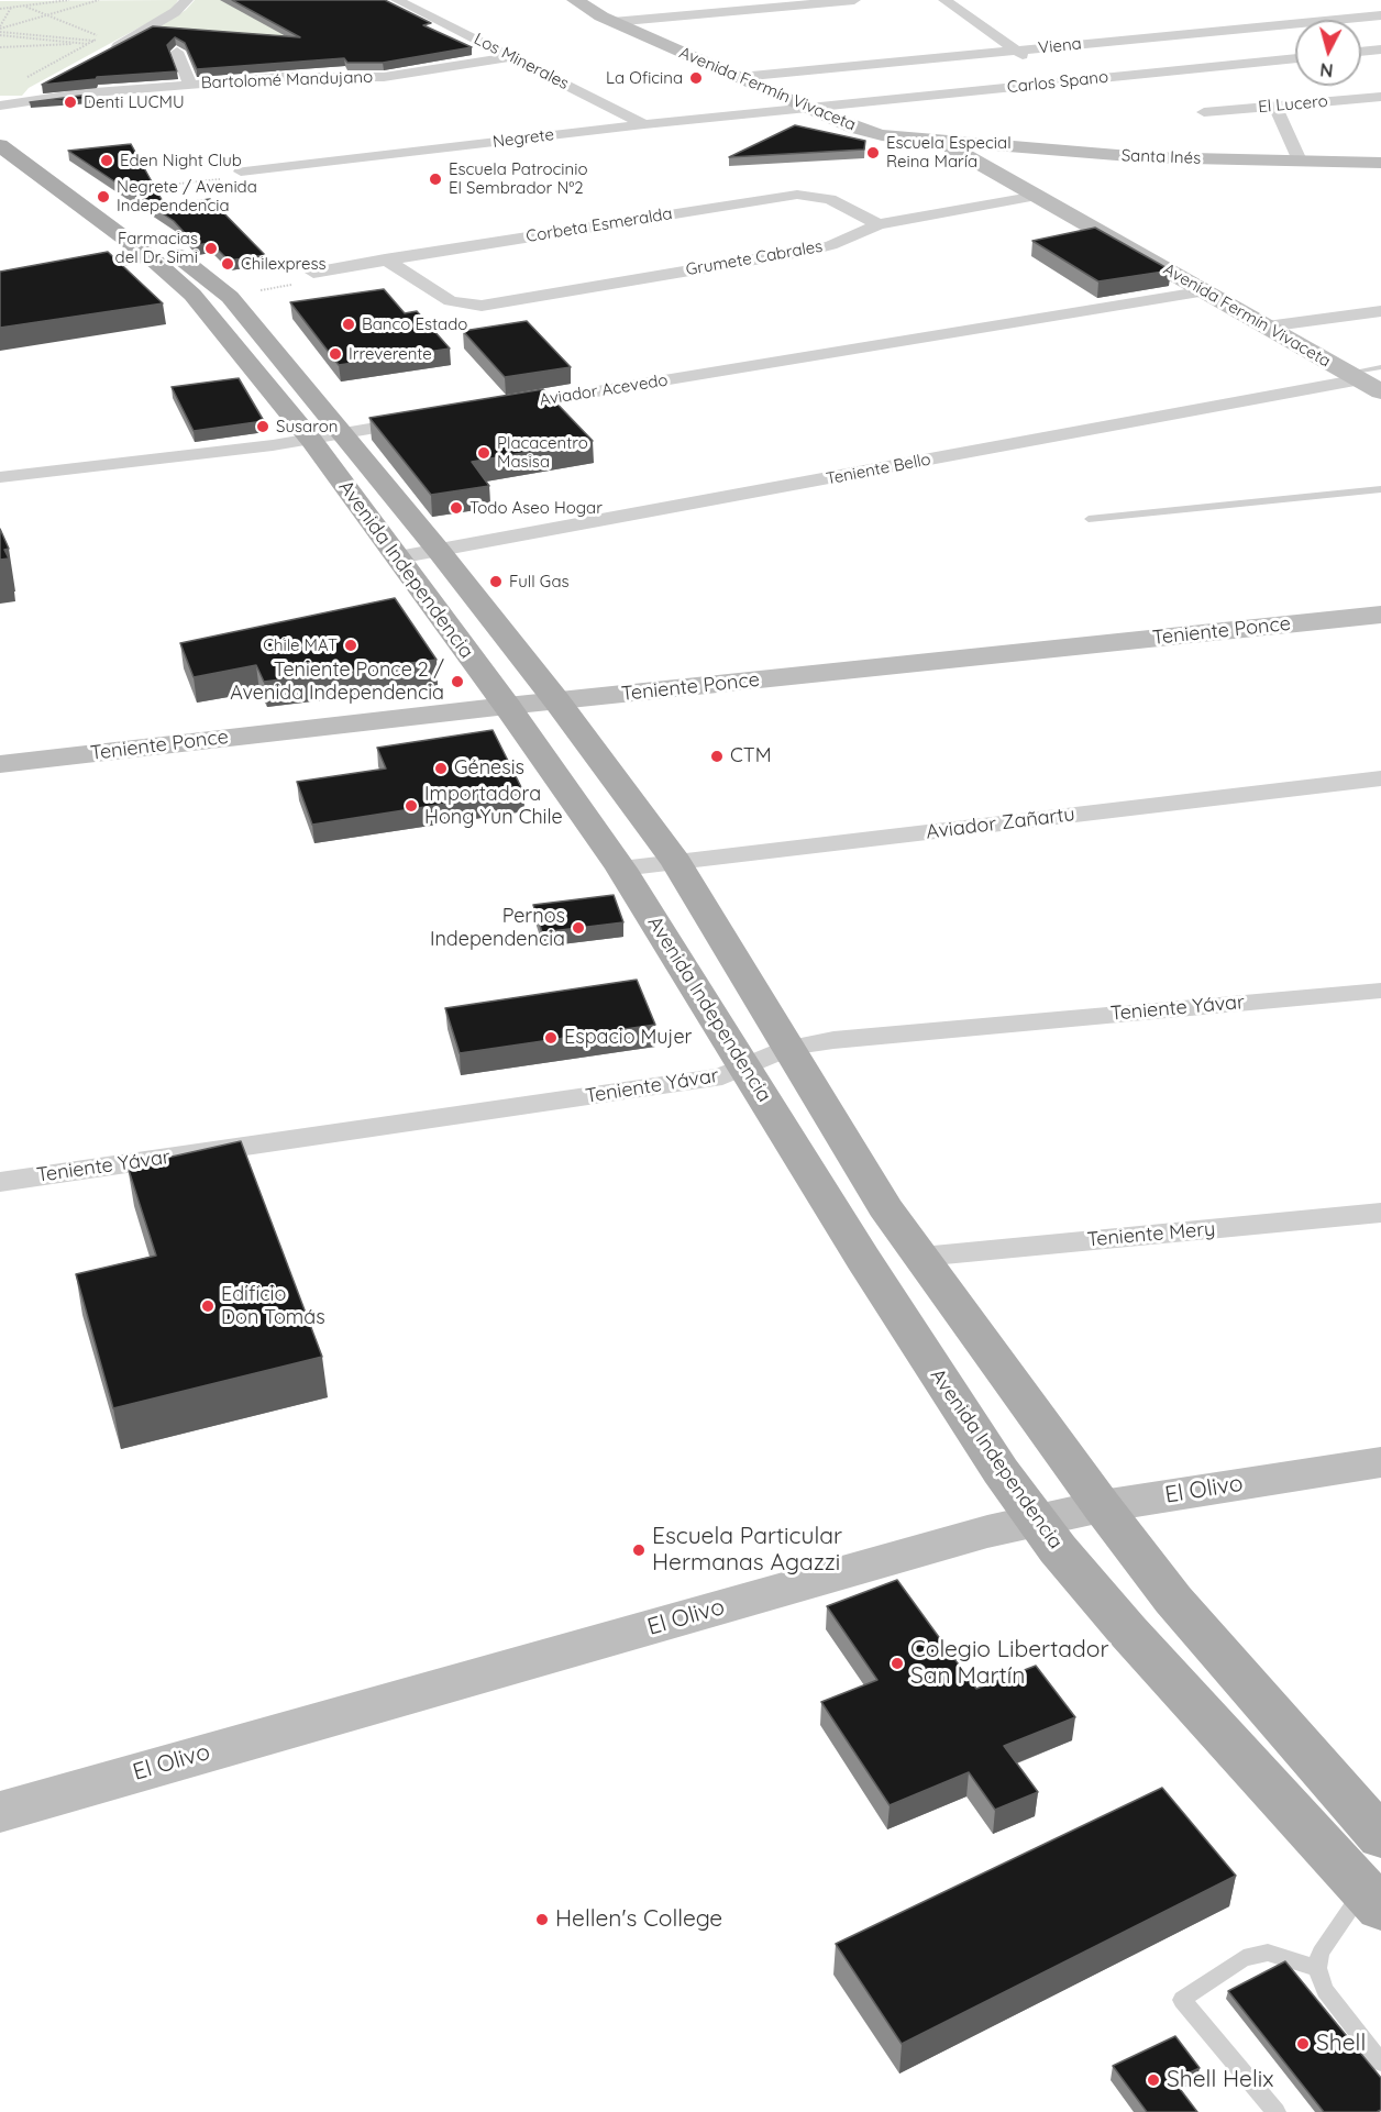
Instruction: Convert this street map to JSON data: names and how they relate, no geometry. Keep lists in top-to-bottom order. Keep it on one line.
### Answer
{"streets":{"main road":["Avenida Independencia"],"street":["Viena","Los Minerales","Bartolomé Mandujano","Carlos Spano","Avenida Fermín Vivaceta","El Lucero","Negrete","Santa Inés","Corbeta Esmeralda","Grumete Cabrales","Aviador Acevedo","Teniente Bello","Teniente Ponce","Aviador Zañartu","Teniente Yávar","Teniente Mery","El Olivo"]},"crossings":[["Viena","Avenida Fermín Vivaceta"],["Los Minerales","Bartolomé Mandujano"],["Los Minerales","Negrete"],["Carlos Spano","Avenida Fermín Vivaceta"],["Carlos Spano","Negrete"],["Avenida Fermín Vivaceta","Negrete"],["Avenida Fermín Vivaceta","Santa Inés"],["Avenida Fermín Vivaceta","Grumete Cabrales"],["Avenida Fermín Vivaceta","Aviador Acevedo"],["Avenida Fermín Vivaceta","Teniente Bello"],["Corbeta Esmeralda","Grumete Cabrales"],["Teniente Bello","Avenida Independencia"],["Avenida Independencia","Teniente Ponce"],["Avenida Independencia","Aviador Zañartu"],["Avenida Independencia","Teniente Yávar"],["Avenida Independencia","Teniente Mery"],["Avenida Independencia","El Olivo"]],"places":["La Oficina","Denti LUCMU","Escuela Especial Reina María","Eden Night Club","Escuela Patrocinio El Sembrador N°2","Negrete / Avenida Independencia","Farmacias del Dr. Simi","Chilexpress","Banco Estado","Irreverente","Susaron","Placacentro Masisa","Todo Aseo Hogar","Full Gas","Chile MAT","Teniente Ponce 2 / Avenida Independencia","CTM","Génesis","Importadora Hong Yun Chile","Pernos Independencia","Espacio Mujer","Edificio Don Tomás","Escuela Particular Hermanas Agazzi","Colegio Libertador San Martín","Hellen's College","Shell","Shell Helix"],"north":"bottom"}
